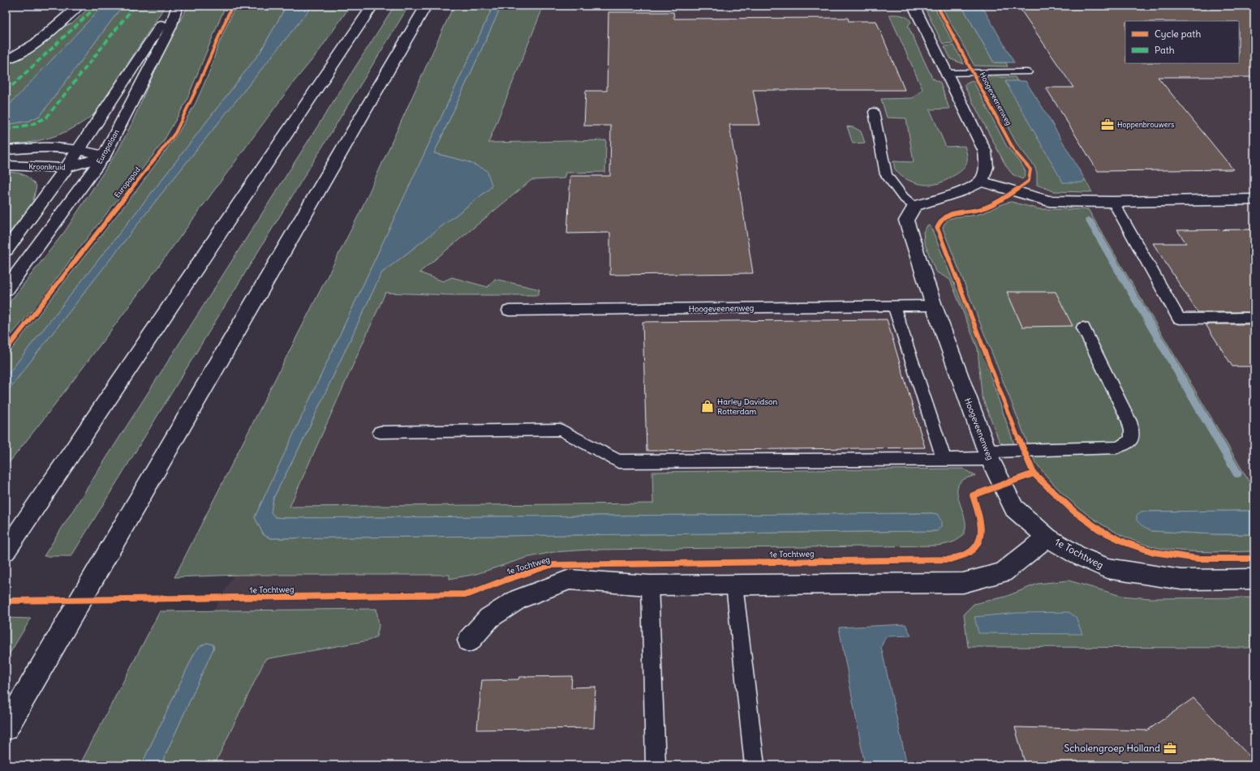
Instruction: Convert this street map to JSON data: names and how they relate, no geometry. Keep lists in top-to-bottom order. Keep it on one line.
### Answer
{"streets":{"main road":["Hoogeveenenweg","Europalaan","Kroonkruid","1e Tochtweg"],"cycle path":["Europapad"]},"crossings":[["Hoogeveenenweg","1e Tochtweg"],["Europalaan","Kroonkruid"]],"places":{"office":["Hoppenbrouwers","Scholengroep Holland"],"shop":["Harley Davidson Rotterdam"]},"legend":["Cycle path","Path"]}
